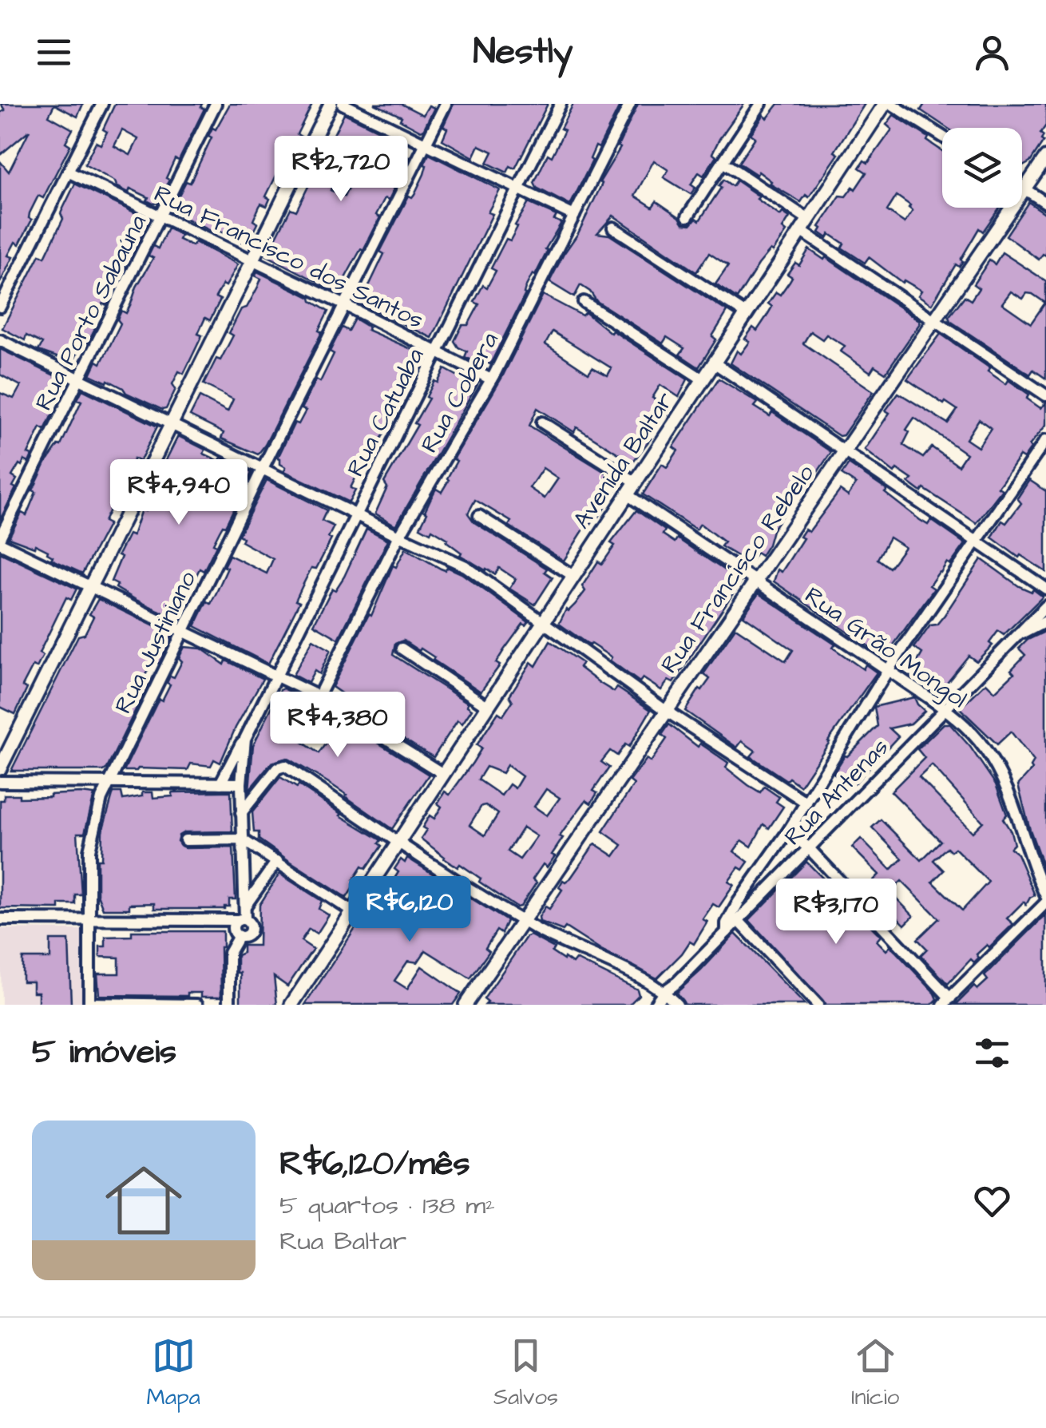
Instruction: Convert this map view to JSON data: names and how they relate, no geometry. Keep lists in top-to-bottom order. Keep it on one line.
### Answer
{"streets":{"street":["Rua Francisco dos Santos","Rua Porto Sabaúna","Rua Cobera","Rua Catuaba","Avenida Baltar","Rua Francisco Rebelo","Rua Justiniano","Rua Grão Mongol","Rua Antenas"]},"crossings":[["Rua Francisco dos Santos","Rua Porto Sabaúna"],["Rua Francisco dos Santos","Rua Cobera"],["Rua Francisco dos Santos","Rua Catuaba"],["Rua Francisco dos Santos","Rua Justiniano"],["Avenida Baltar","Rua Grão Mongol"],["Rua Francisco Rebelo","Rua Grão Mongol"],["Rua Grão Mongol","Rua Antenas"]],"page":{"header":"Nestly","price":["R$2,720","R$4,940","R$4,380","R$6,120","R$3,170"],"heading":"5 imóveis","list":[{"name":"R$6,120/mês","note":"5 quartos · 138 m² · Rua Baltar"}],"tabs":["Mapa","Salvos","Início"]}}
